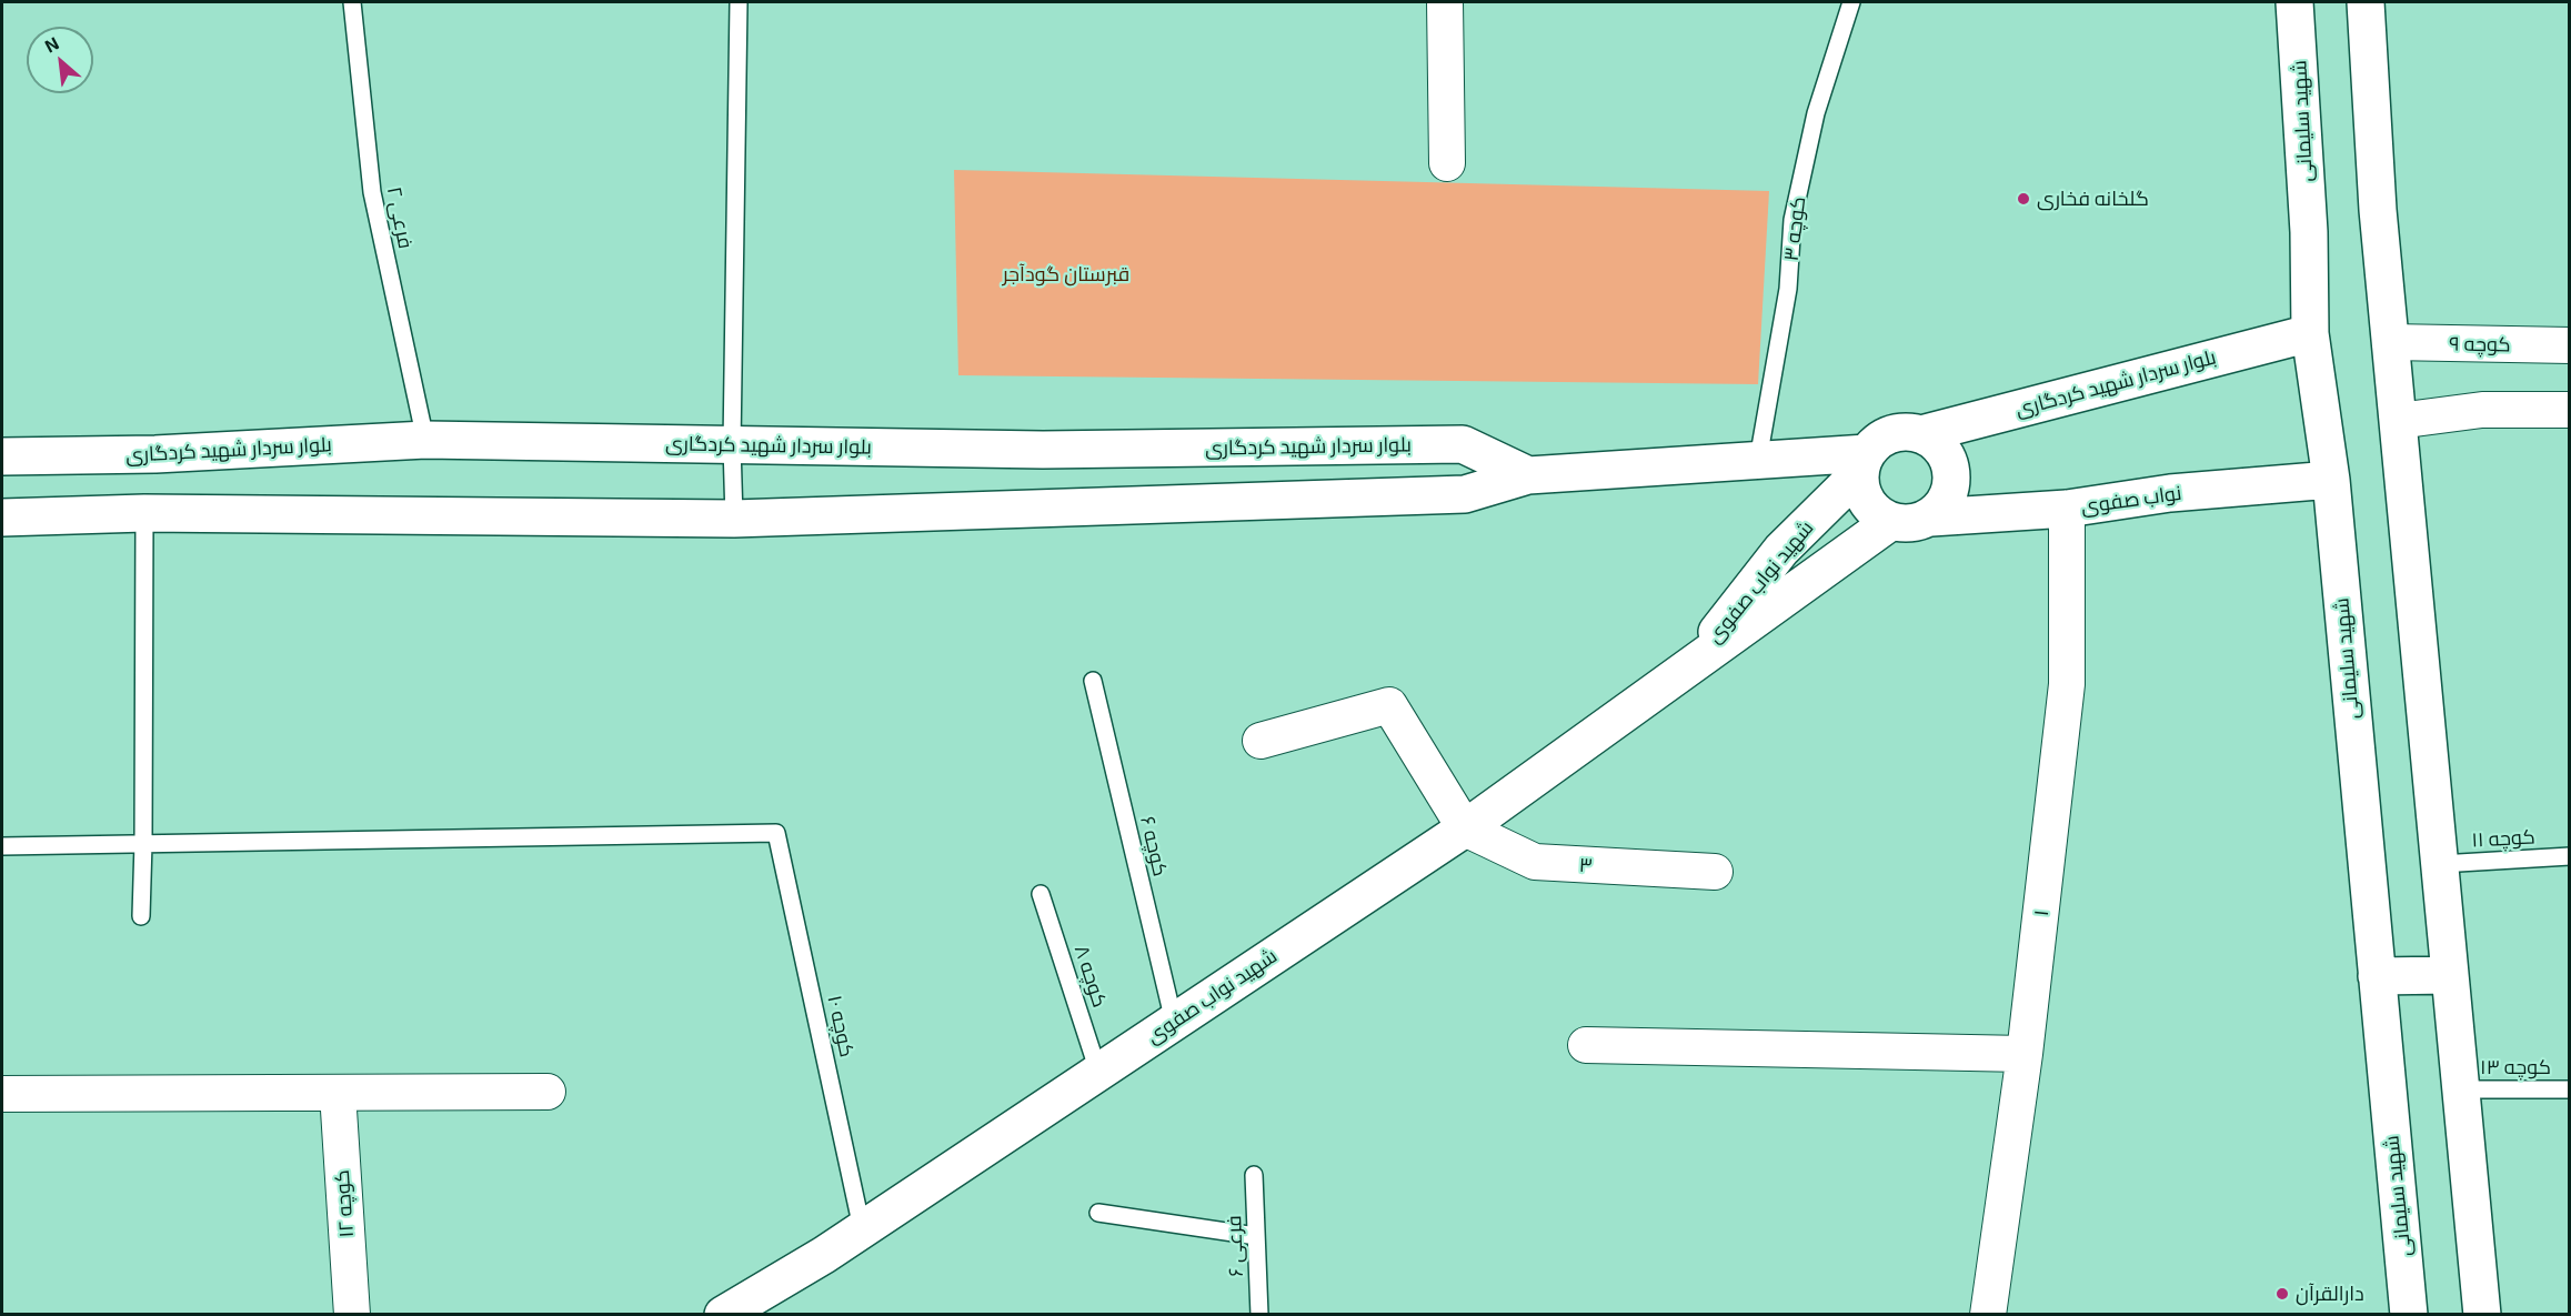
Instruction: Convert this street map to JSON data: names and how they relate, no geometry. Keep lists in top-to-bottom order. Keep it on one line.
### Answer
{"streets":{"street":["شهید سلیمانی","کوچه ۹","بلوار سردار شهید کردگاری","نواب صفوی","شهید نواب صفوی","۳","۱","کوچه ۱۲"],"lane":["فرعی ۲","کوچه ۳","کوچه ۱۱","کوچه ۶","کوچه ۸","کوچه ۱۰","کوچه ۱۳","فرعی ۶"]},"crossings":[["شهید سلیمانی","بلوار سردار شهید کردگاری"],["شهید سلیمانی","نواب صفوی"],["فرعی ۲","بلوار سردار شهید کردگاری"],["کوچه ۳","بلوار سردار شهید کردگاری"],["بلوار سردار شهید کردگاری","نواب صفوی"],["بلوار سردار شهید کردگاری","شهید نواب صفوی"],["نواب صفوی","شهید نواب صفوی"],["نواب صفوی","۱"],["شهید نواب صفوی","کوچه ۶"],["شهید نواب صفوی","۳"],["شهید نواب صفوی","کوچه ۸"],["شهید نواب صفوی","کوچه ۱۰"]],"parks":["قبرستان گودآجر"],"places":["گلخانه فخاری","دارالقرآن"],"north":"top left"}
